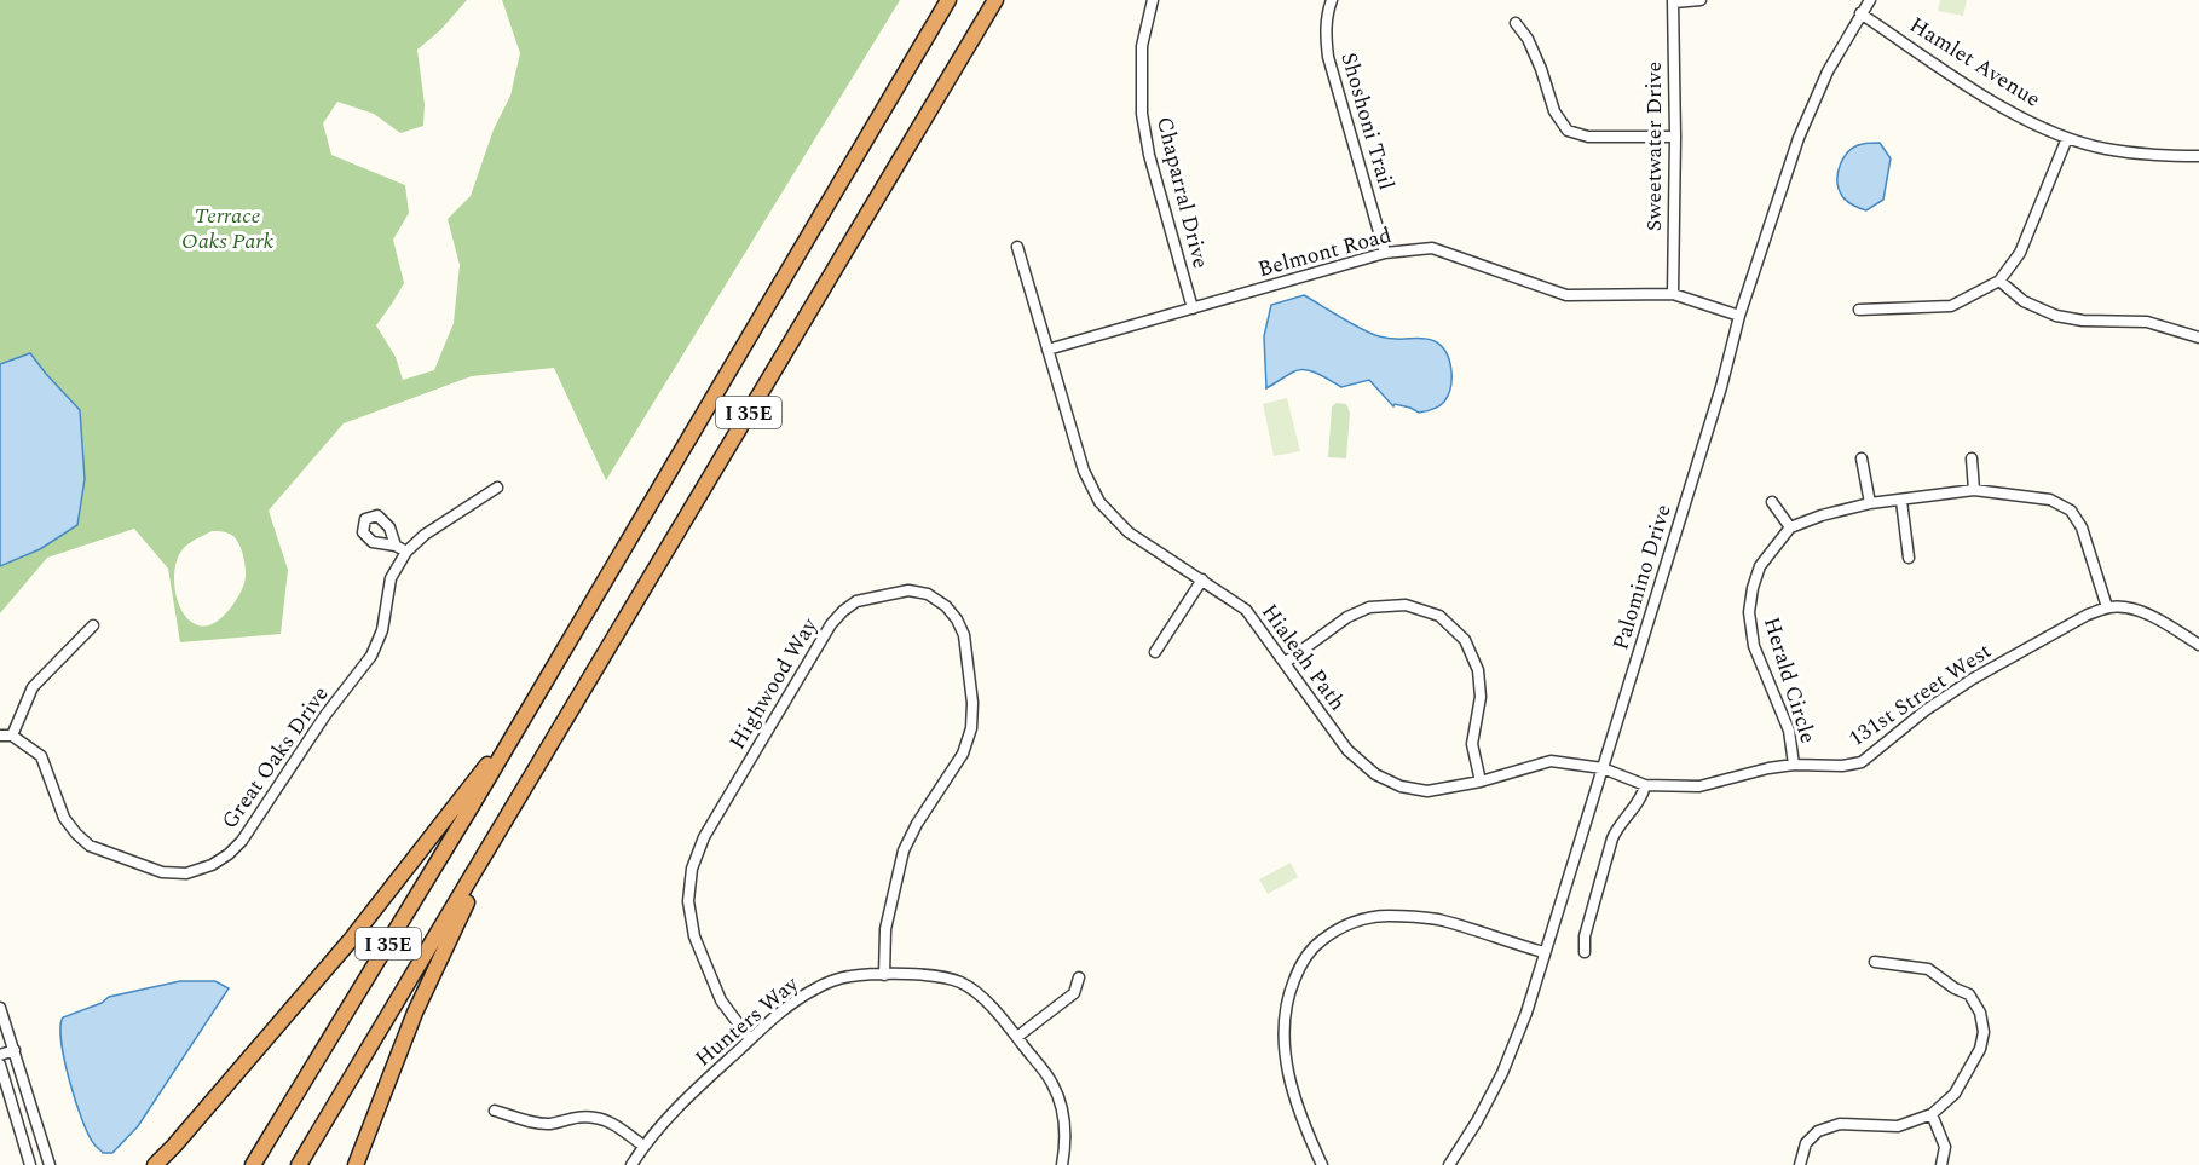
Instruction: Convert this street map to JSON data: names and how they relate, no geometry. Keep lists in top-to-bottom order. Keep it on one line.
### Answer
{"streets":{"highway":["I 35E"],"street":["Hamlet Avenue","Shoshoni Trail","Sweetwater Drive","Chaparral Drive","Belmont Road","Palomino Drive","Hialeah Path","Herald Circle","Highwood Way","131st Street West","Great Oaks Drive","Hunters Way"]},"crossings":[["Hamlet Avenue","Palomino Drive"],["Shoshoni Trail","Belmont Road"],["Sweetwater Drive","Belmont Road"],["Chaparral Drive","Belmont Road"],["Belmont Road","Palomino Drive"],["Belmont Road","Hialeah Path"],["Palomino Drive","Hialeah Path"],["Palomino Drive","131st Street West"],["Hialeah Path","131st Street West"],["Herald Circle","131st Street West"],["Highwood Way","Hunters Way"]],"parks":["Terrace Oaks Park"]}
